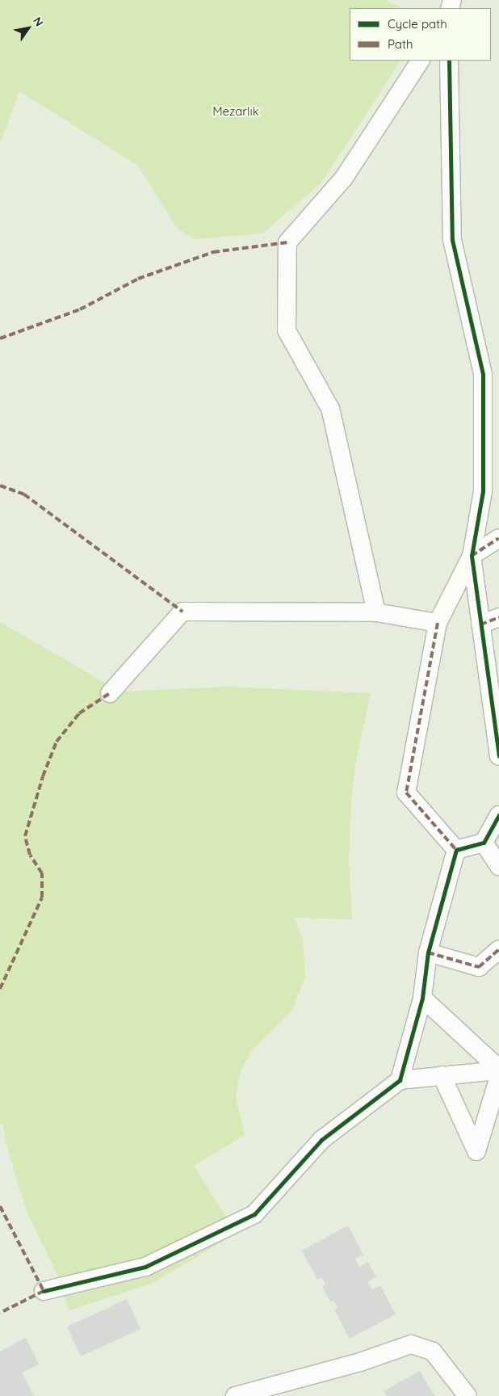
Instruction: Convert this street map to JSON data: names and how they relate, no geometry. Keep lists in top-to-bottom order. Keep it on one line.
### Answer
{"parks":["Mezarlık"],"legend":["Cycle path","Path"],"north":"top right"}
